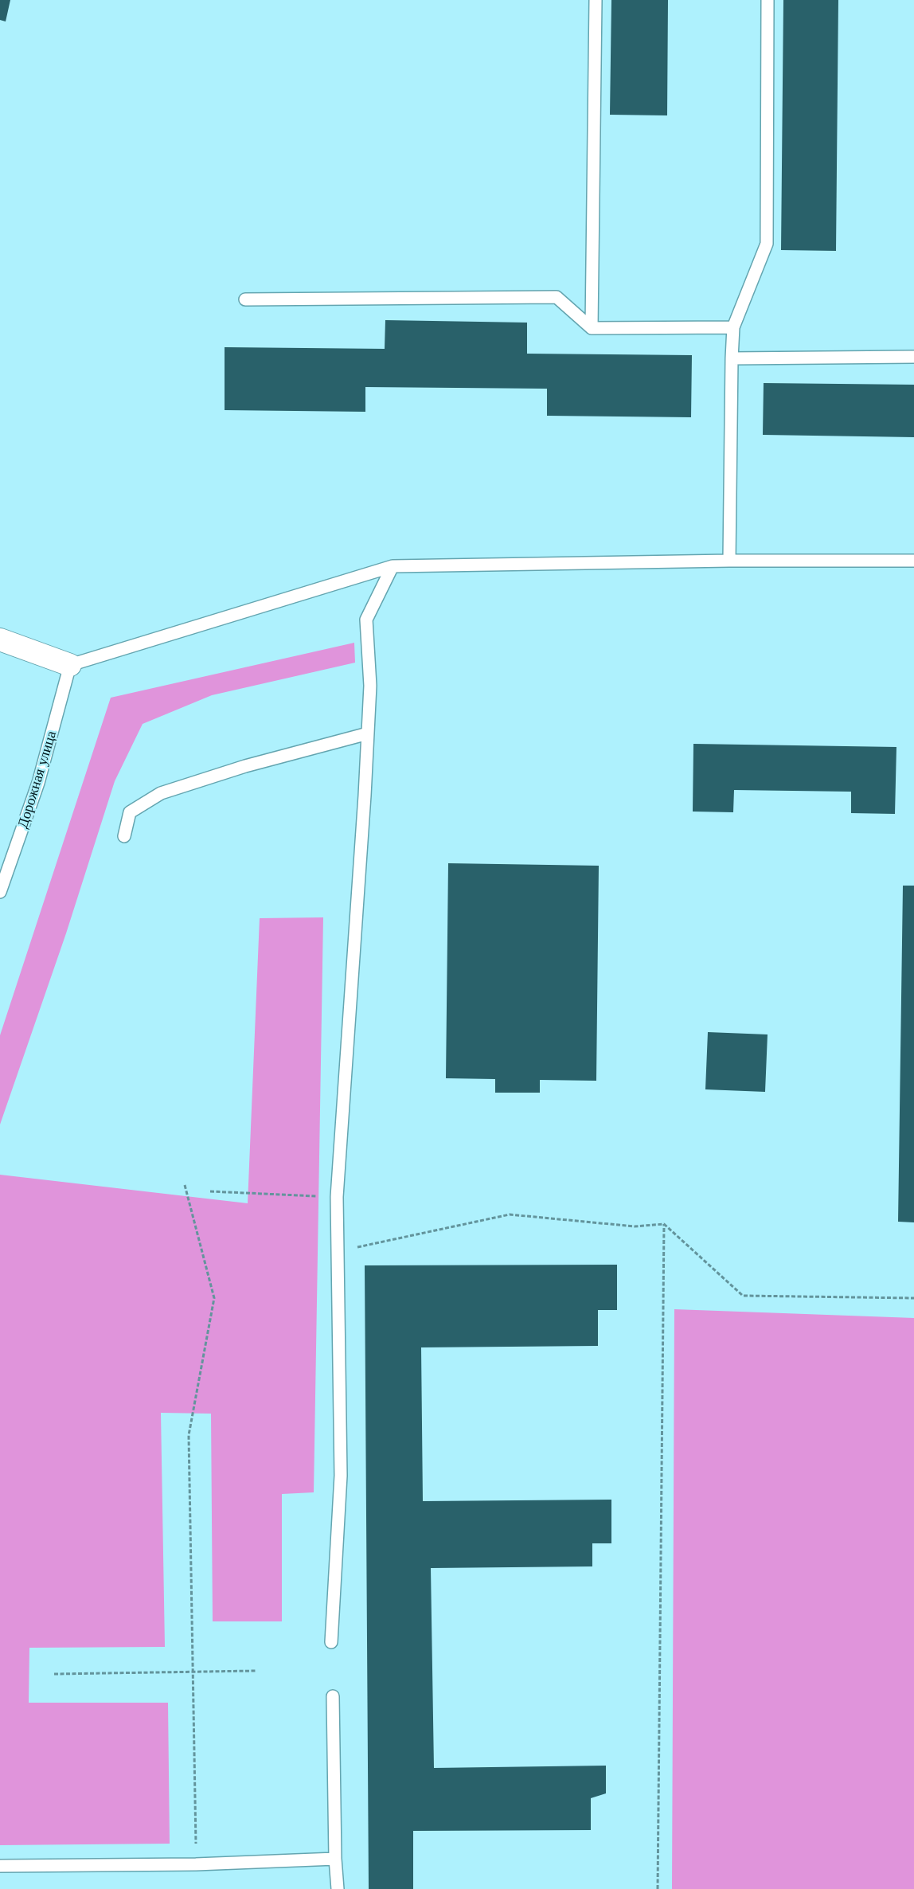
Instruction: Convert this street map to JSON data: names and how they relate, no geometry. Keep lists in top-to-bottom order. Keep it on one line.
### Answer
{"streets":{"lane":["Дорожная улица"]}}
